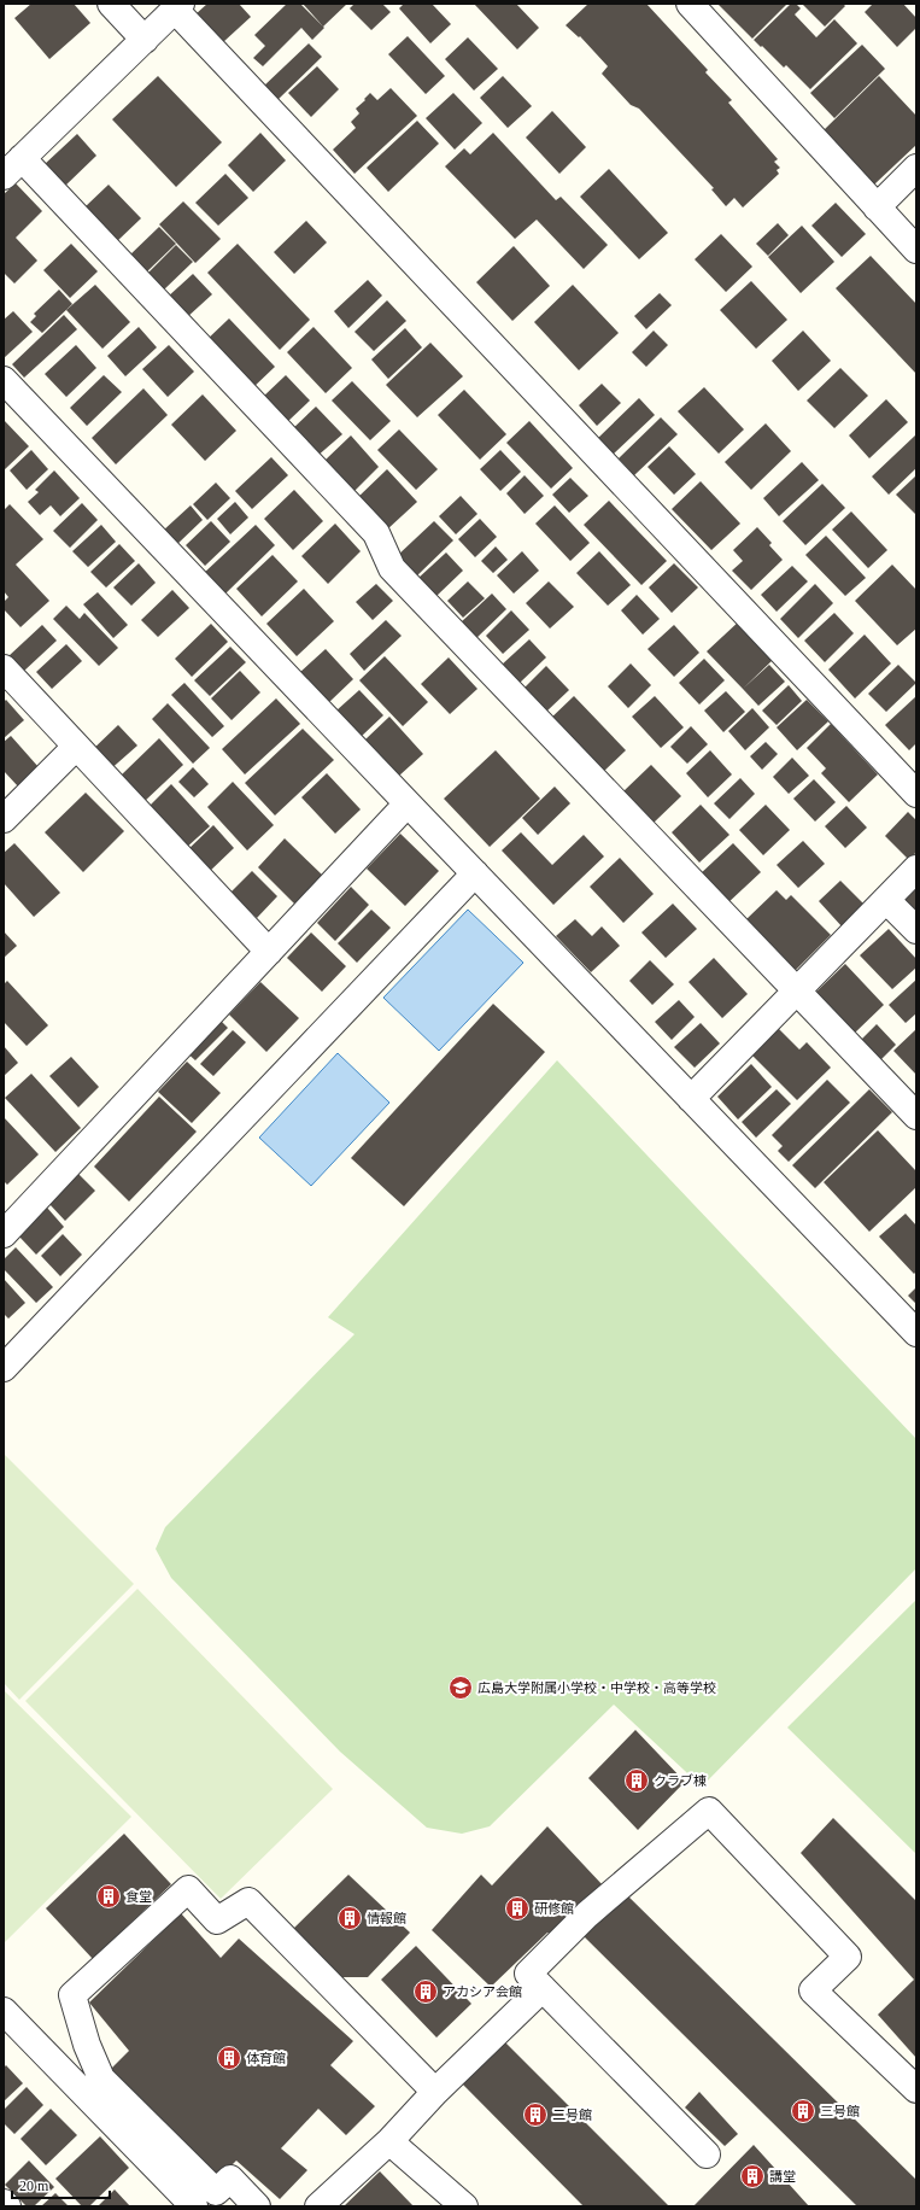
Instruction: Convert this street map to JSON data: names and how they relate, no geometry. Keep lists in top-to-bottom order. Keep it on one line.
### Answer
{"places":{"school or university":["広島大学附属小学校・中学校・高等学校"],"building":["クラブ棟","食堂","研修館","情報館","アカシア会館","体育館","三号館","二号館","講堂"]},"scale_bar":"20 m"}
